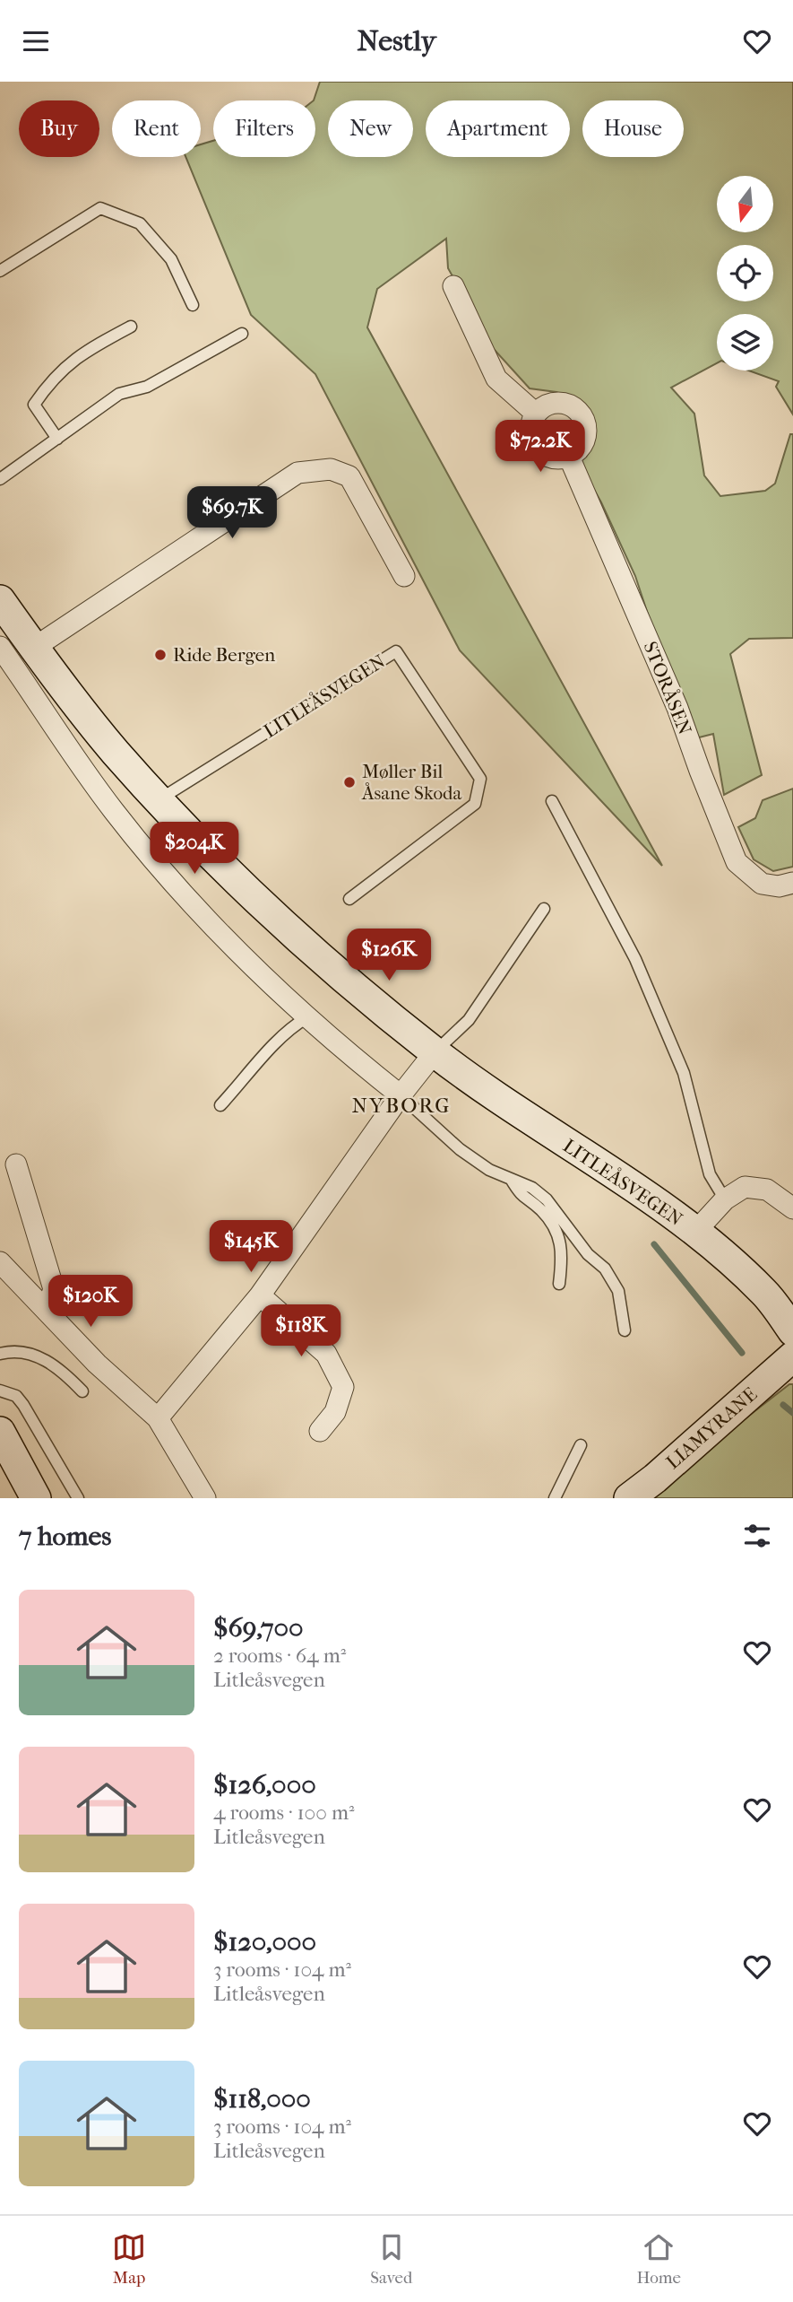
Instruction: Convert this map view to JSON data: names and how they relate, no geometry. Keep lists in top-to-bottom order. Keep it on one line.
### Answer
{"streets":{"street":["STORÅSEN","LITLEÅSVEGEN","LIAMYRANE"]},"districts":["NYBORG"],"places":["Ride Bergen","Møller Bil Åsane Skoda"],"north":"bottom","page":{"header":"Nestly","chip":["Buy","Rent","Filters","New","Apartment","House"],"price":["$72.2K","$69.7K","$204K","$126K","$145K","$120K","$118K"],"heading":"7 homes","list":[{"name":"$69,700","note":"2 rooms · 64 m² · Litleåsvegen"},{"name":"$126,000","note":"4 rooms · 100 m² · Litleåsvegen"},{"name":"$120,000","note":"3 rooms · 104 m² · Litleåsvegen"},{"name":"$118,000","note":"3 rooms · 104 m² · Litleåsvegen"}],"tabs":["Map","Saved","Home"]}}
